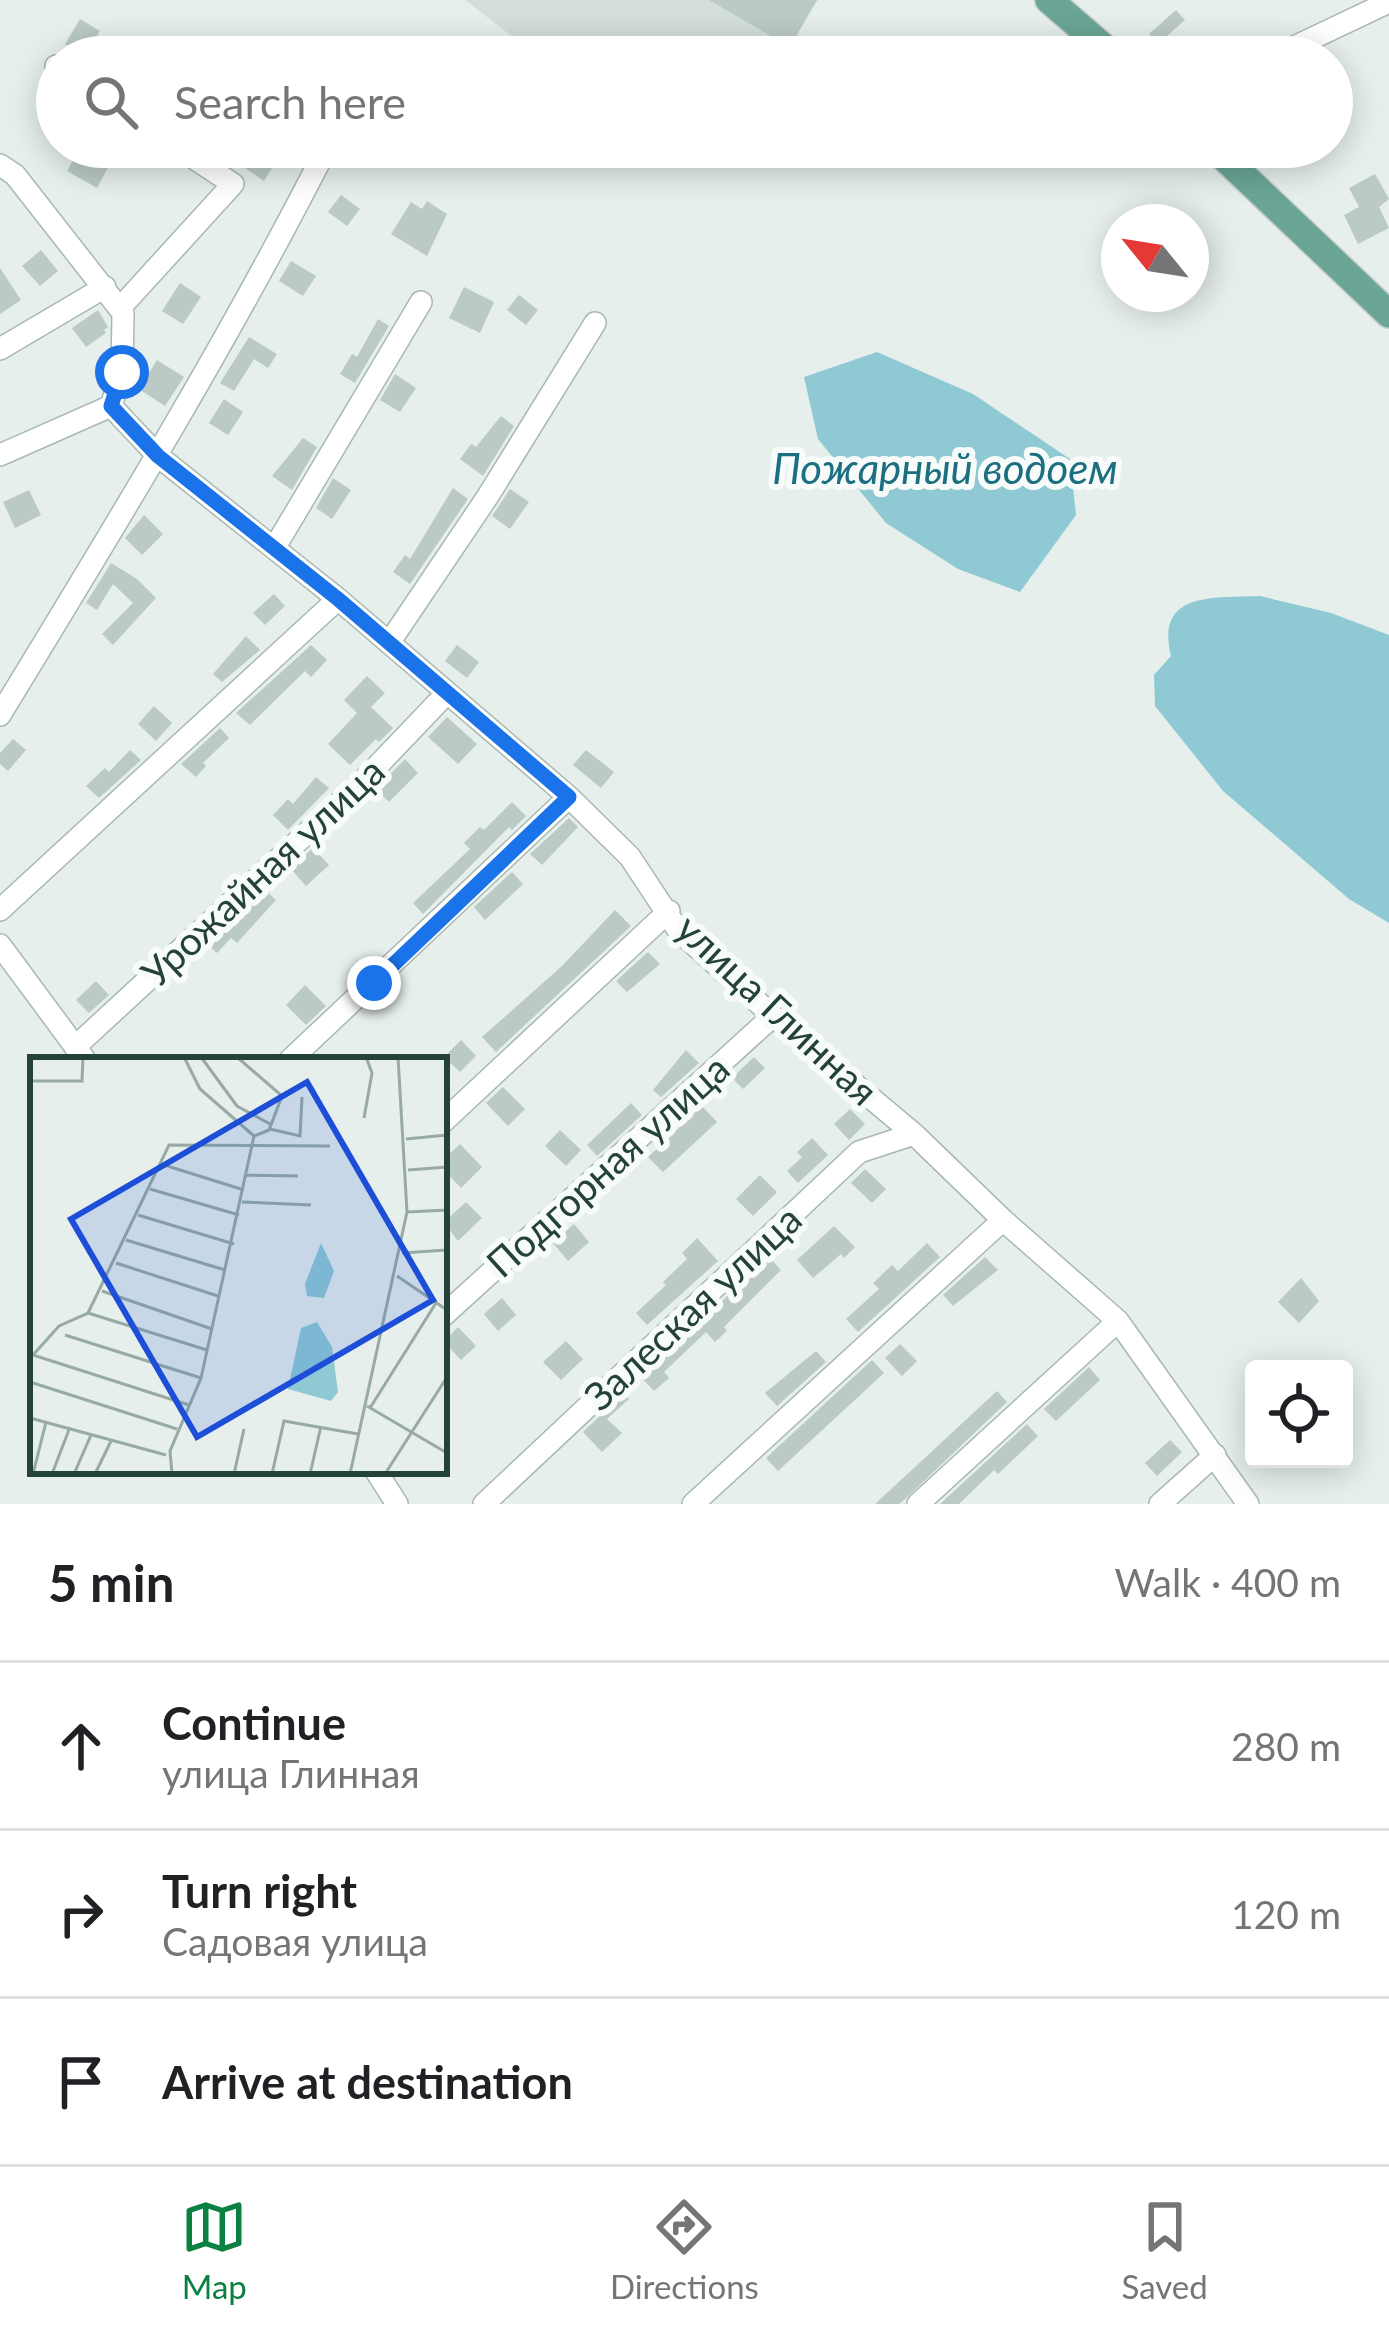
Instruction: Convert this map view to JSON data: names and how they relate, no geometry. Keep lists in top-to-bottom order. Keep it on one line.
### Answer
{"streets":{"street":["Урожайная улица","улица Глинная","Подгорная улица","Залеская улица"]},"crossings":[["Урожайная улица","улица Глинная"],["улица Глинная","Подгорная улица"],["улица Глинная","Залеская улица"]],"water":["Пожарный водоем"],"north":"top left","page":{"search":"Search here","heading":["5 min","Walk · 400 m"],"list":[["Continue","улица Глинная","280 m"],["Turn right","Садовая улица","120 m"],"Arrive at destination"],"nav":["Map","Directions","Saved"]}}
